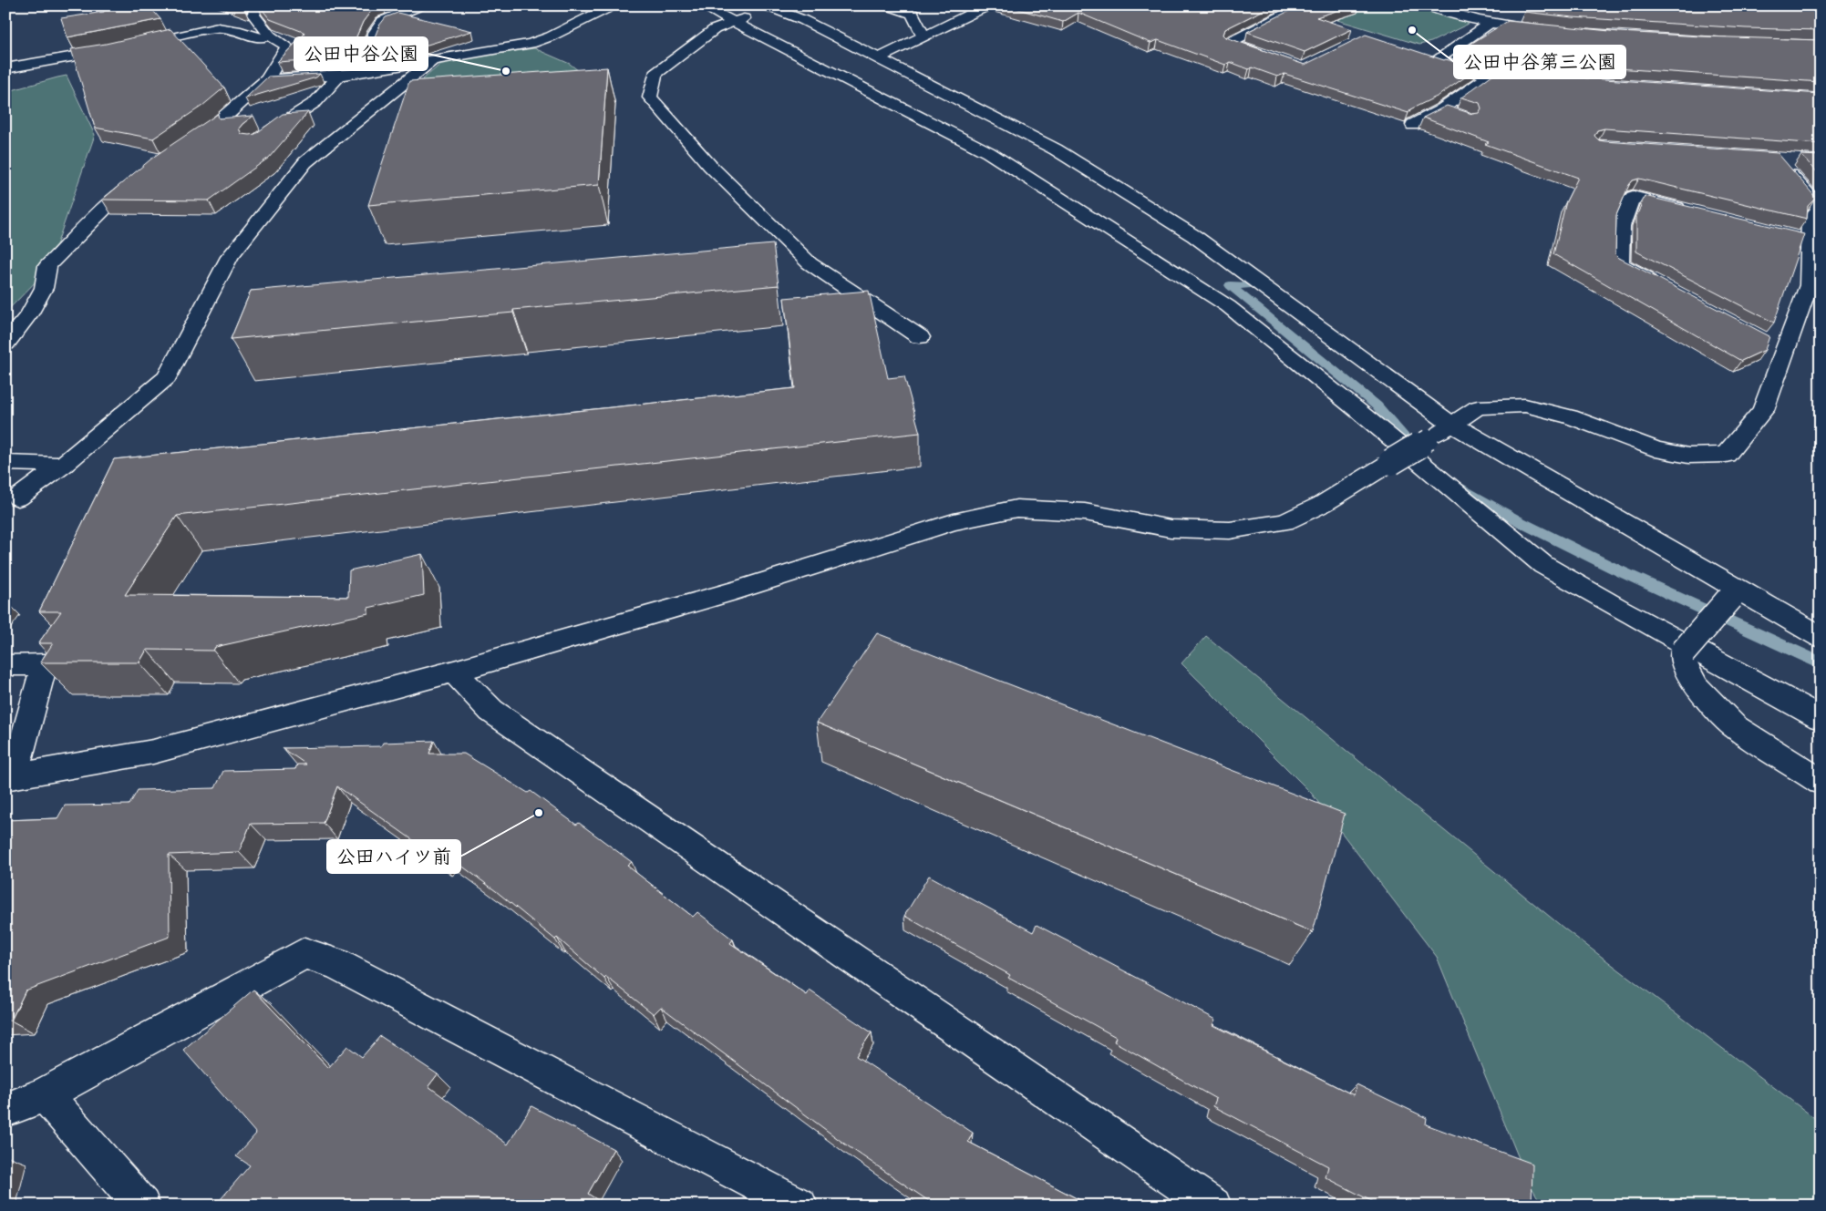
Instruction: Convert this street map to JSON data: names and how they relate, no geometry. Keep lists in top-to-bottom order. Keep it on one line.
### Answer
{"places":["公田中谷第三公園","公田中谷公園","公田ハイツ前"]}
